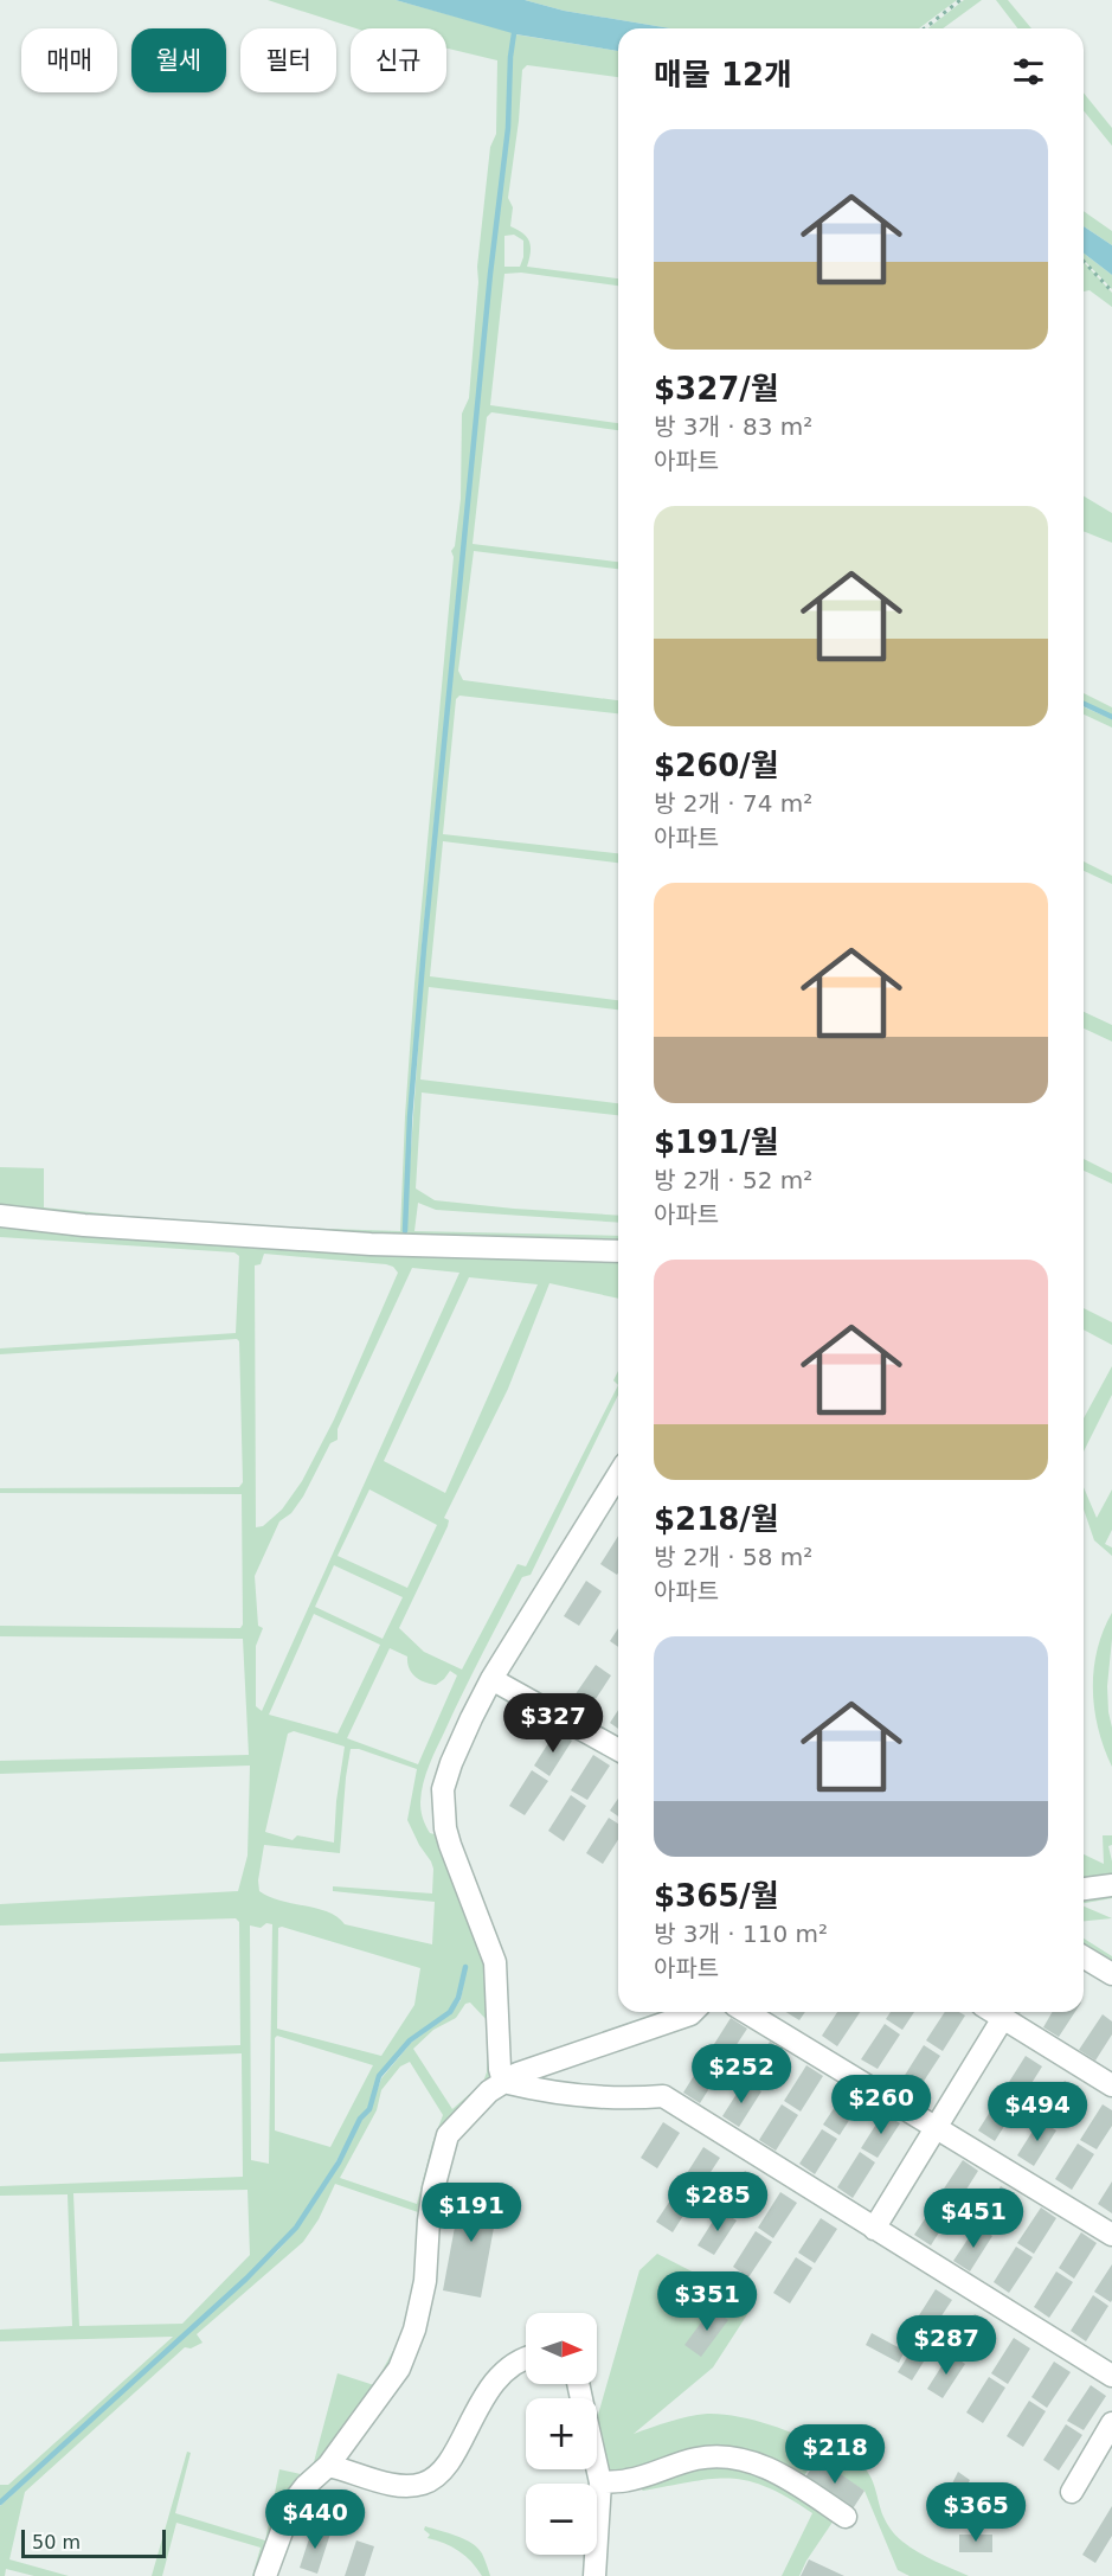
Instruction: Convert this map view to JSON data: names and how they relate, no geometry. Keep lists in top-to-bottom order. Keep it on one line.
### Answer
{"scale_bar":"50 m","north":"right","page":{"chip":["매매","월세","필터","신규"],"heading":"매물 12개","list":[{"name":"$327/월","note":"방 3개 · 83 m² · 아파트"},{"name":"$260/월","note":"방 2개 · 74 m² · 아파트"},{"name":"$191/월","note":"방 2개 · 52 m² · 아파트"},{"name":"$218/월","note":"방 2개 · 58 m² · 아파트"},{"name":"$365/월","note":"방 3개 · 110 m² · 아파트"}],"price":["$327","$252","$260","$494","$285","$191","$451","$351","$287","$218","$365","$440"],"map_buttons":["+","−"],"scale":"50 m"}}
